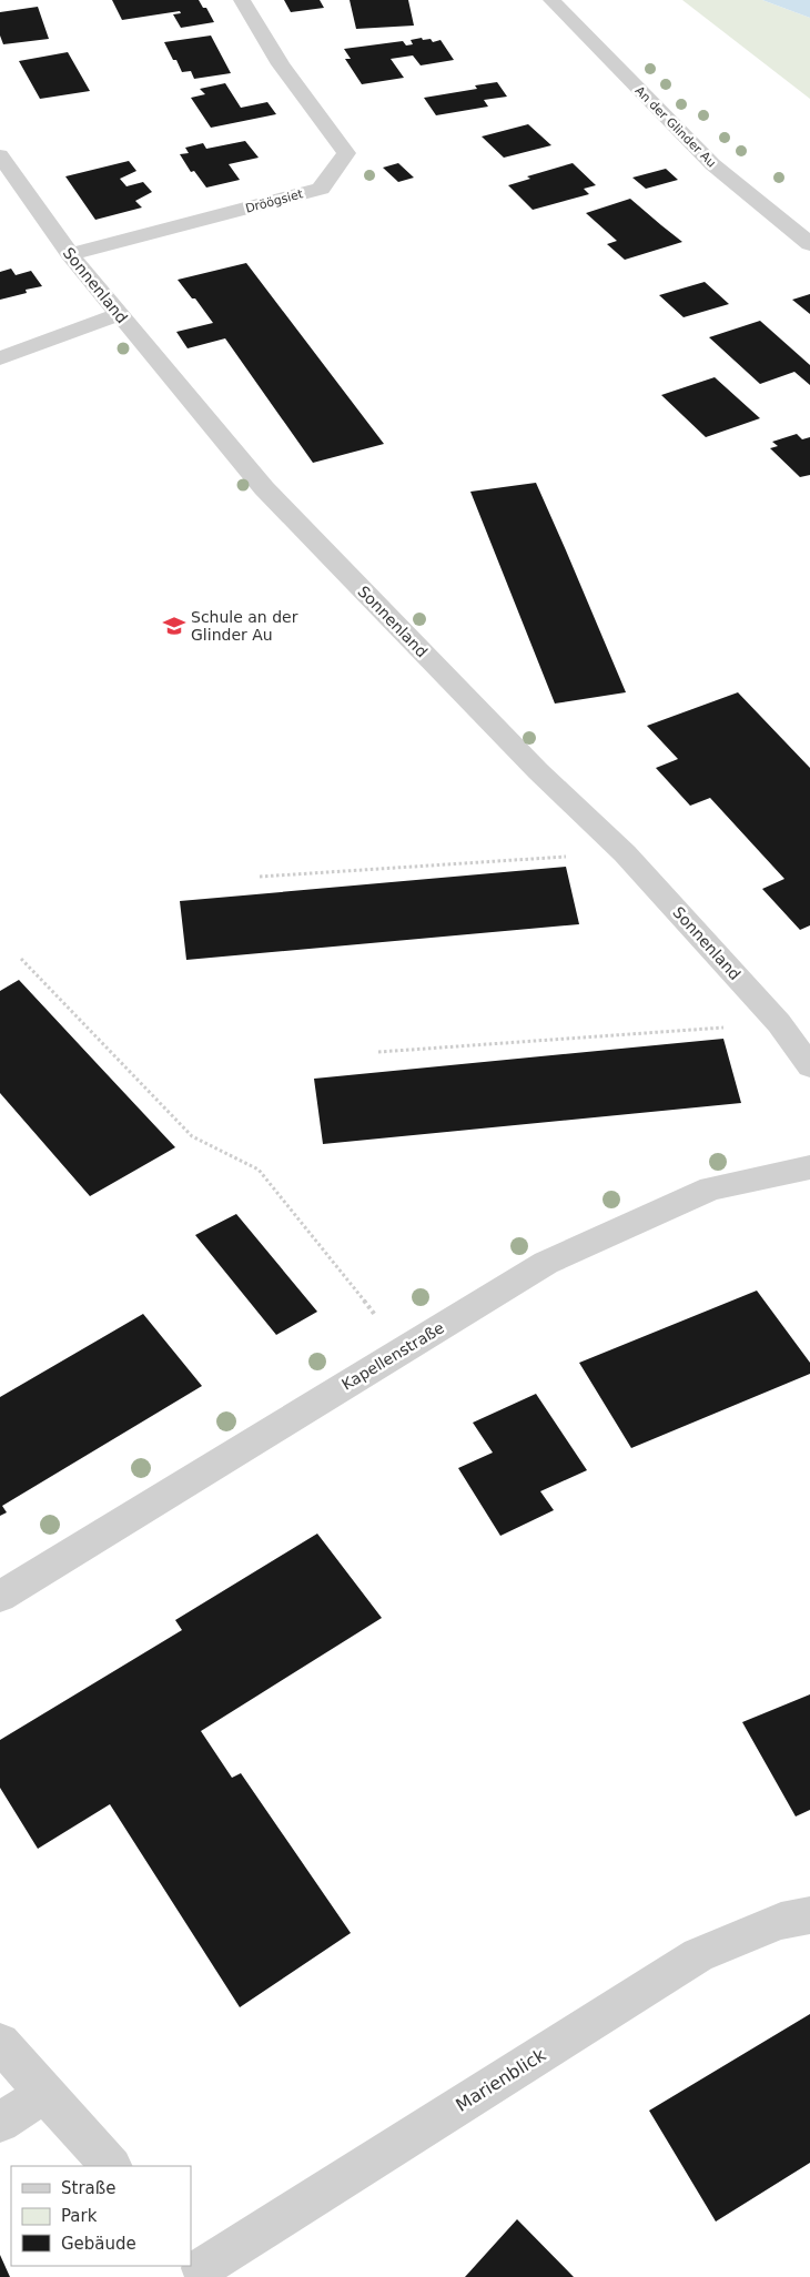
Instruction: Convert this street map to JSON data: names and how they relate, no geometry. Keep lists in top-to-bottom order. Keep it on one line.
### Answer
{"streets":{"street":["An der Glinder Au","Dröögsiet","Sonnenland","Kapellenstraße","Marienblick"]},"crossings":[["Dröögsiet","Sonnenland"]],"places":{"school or university":["Schule an der Glinder Au"]},"legend":["Straße","Park","Gebäude"]}
